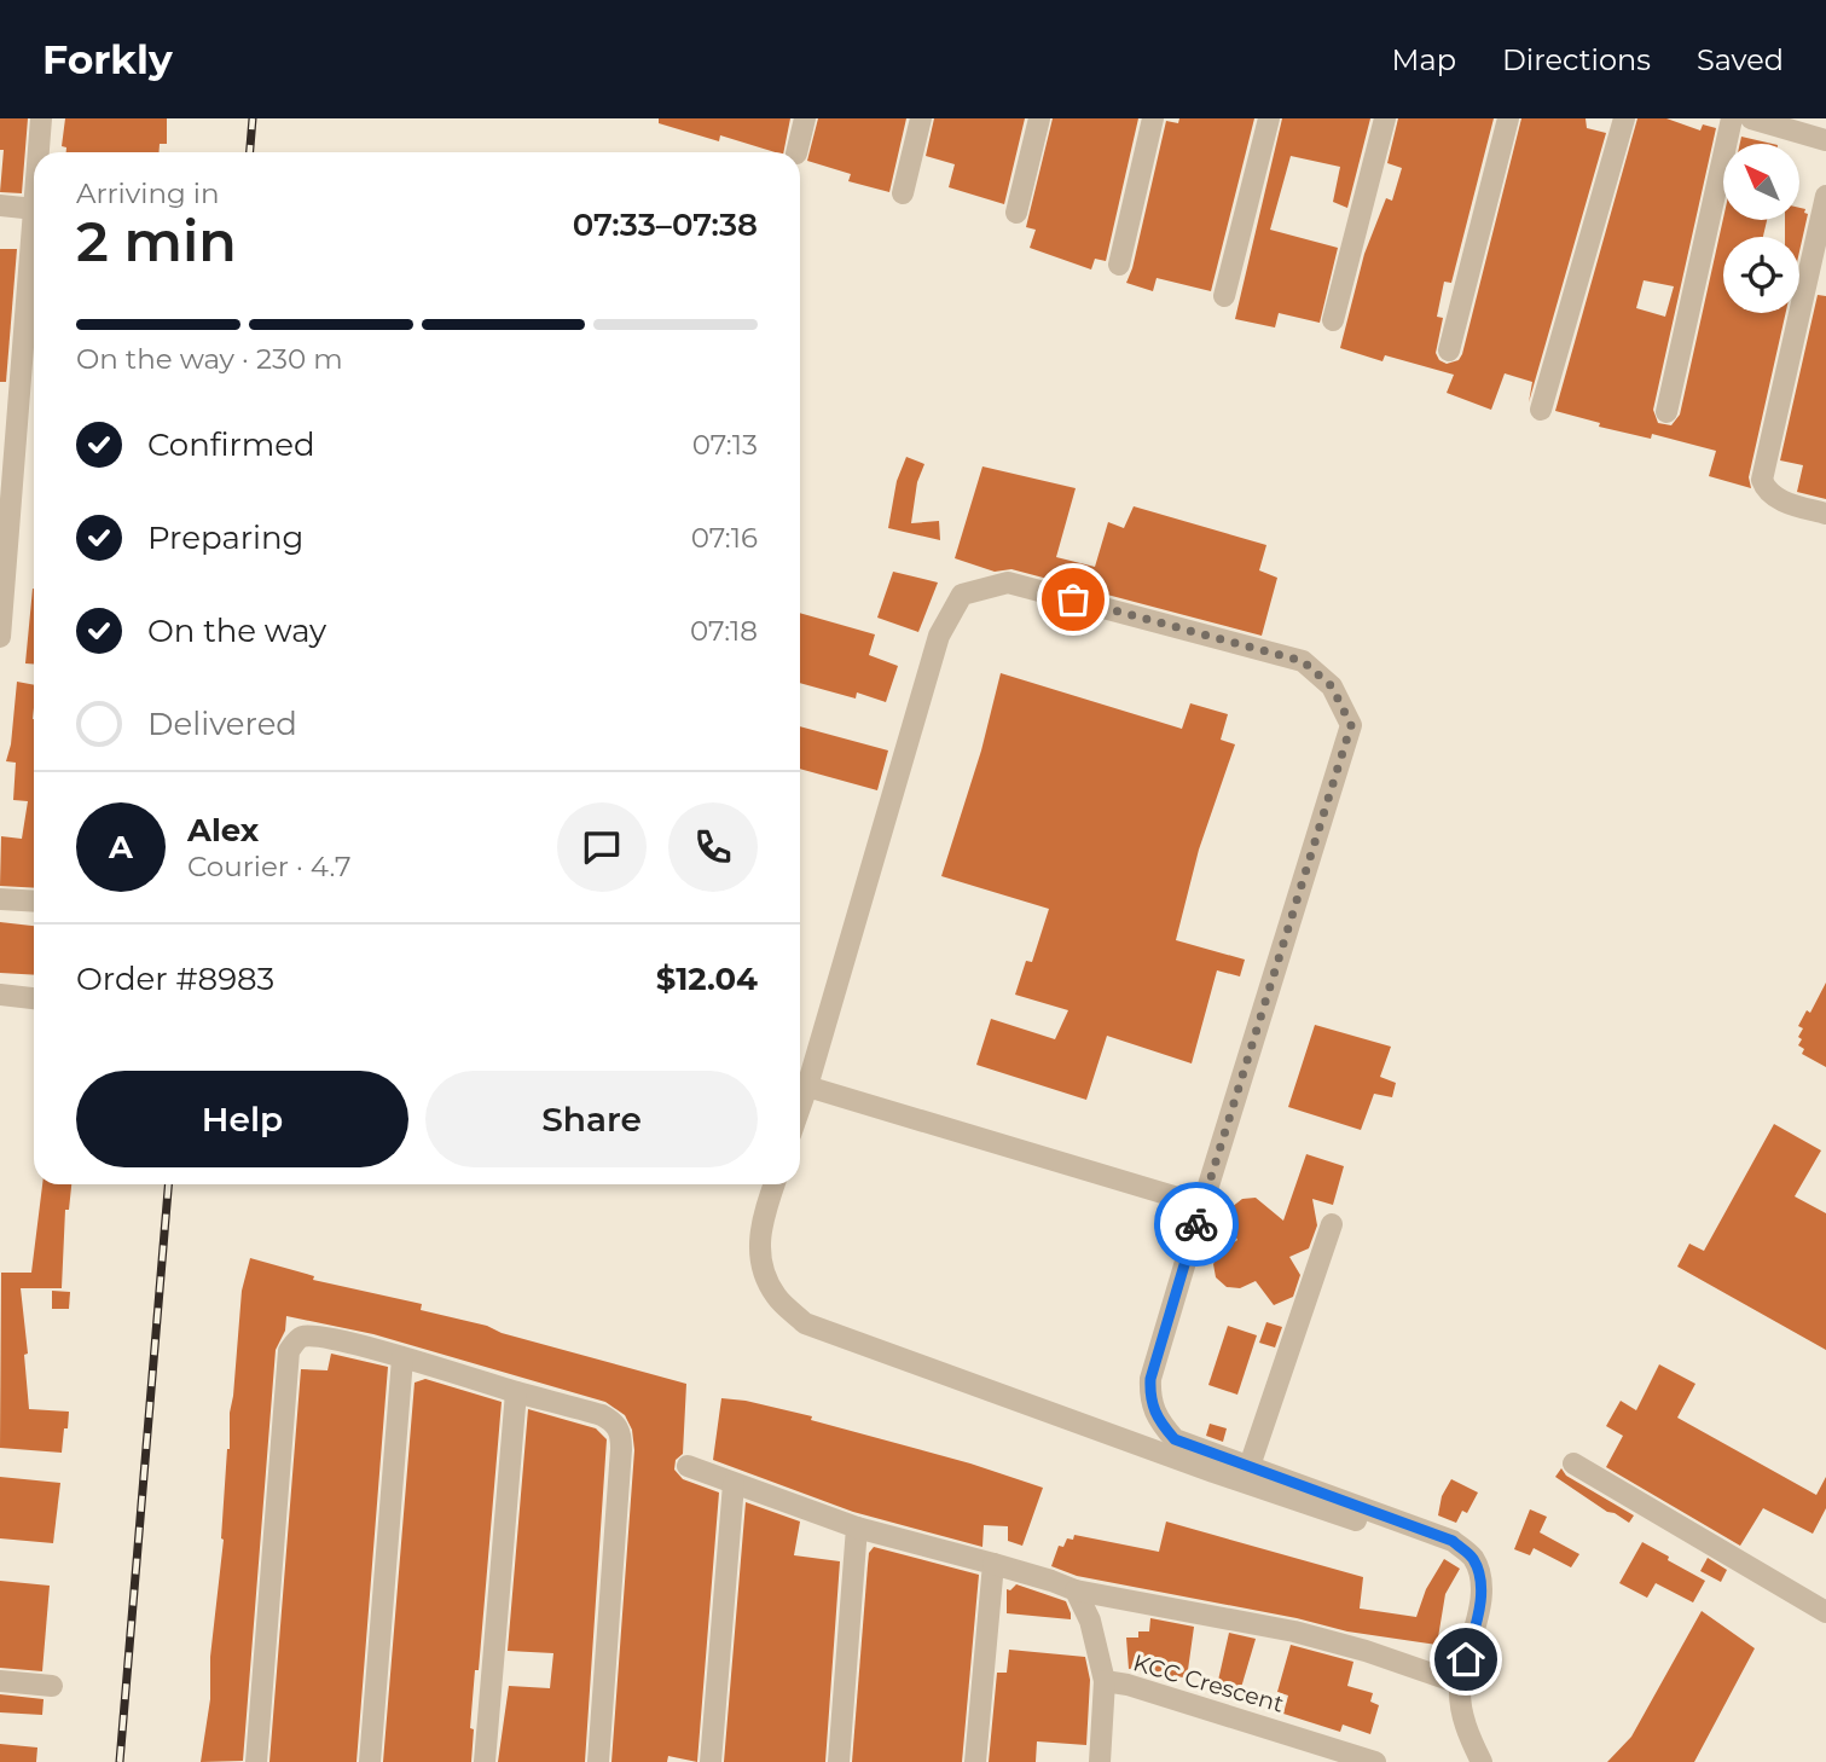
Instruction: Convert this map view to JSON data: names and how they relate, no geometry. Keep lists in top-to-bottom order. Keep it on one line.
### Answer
{"streets":{"street":["KCC Crescent"]},"north":"top left","page":{"header":"Forkly","nav":["Map","Directions","Saved"],"heading":["2 min","Arriving in","07:33–07:38"],"panel":["Alex","Courier · 4.7","Order #8983","$12.04"],"bar":"On the way · 230 m","list":[["Confirmed","07:13"],["Preparing","07:16"],["On the way","07:18"],"Delivered"],"round":"A","buttons":["Help","Share"]}}
